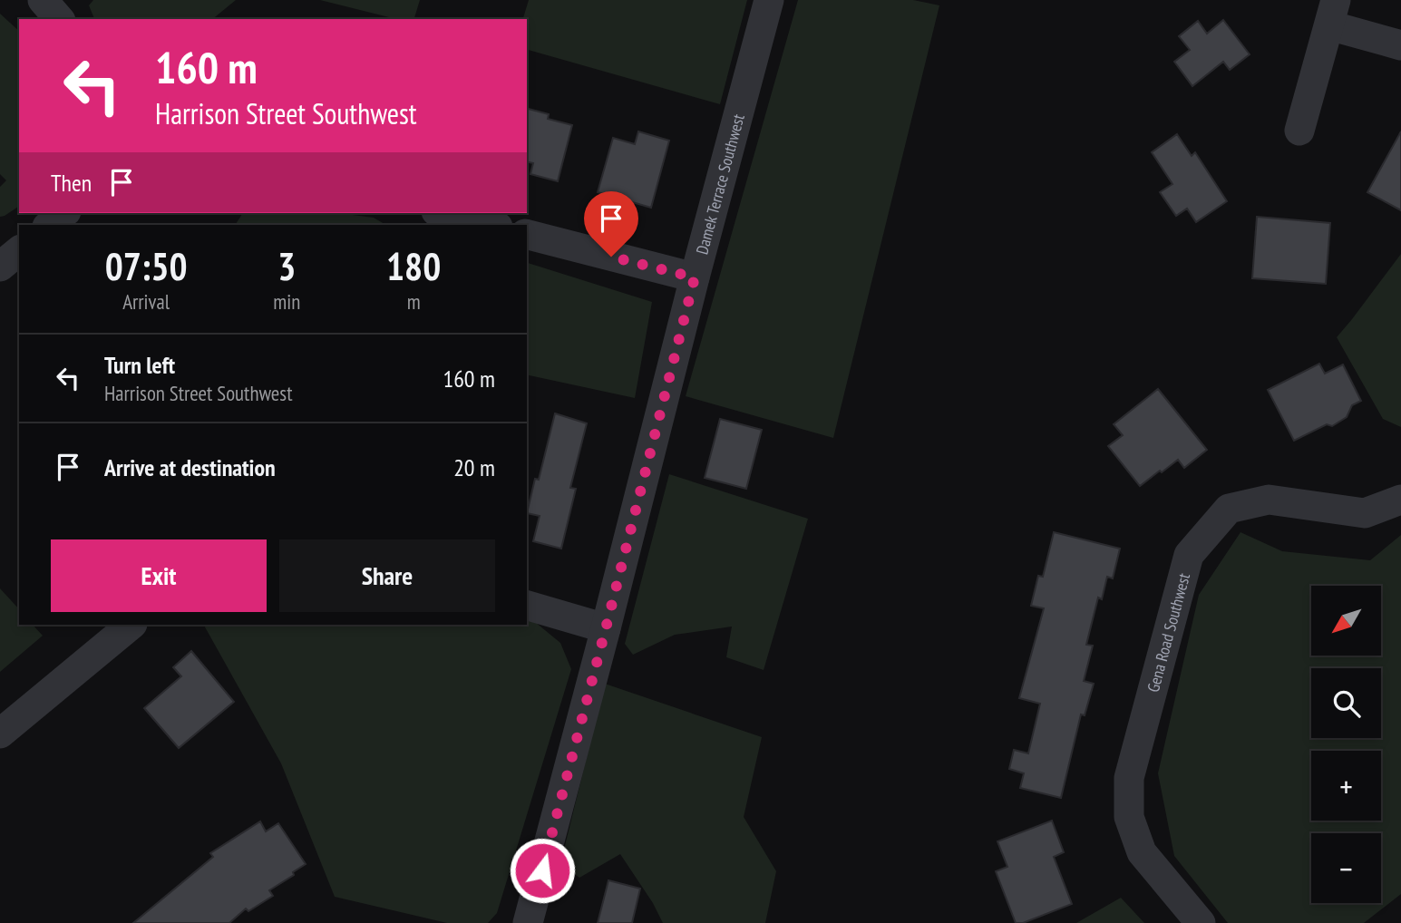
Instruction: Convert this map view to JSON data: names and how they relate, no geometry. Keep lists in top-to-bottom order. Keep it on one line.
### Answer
{"streets":{"street":["Damek Terrace Southwest","Gena Road Southwest"]},"north":"bottom left","page":{"turn":["160 m","Harrison Street Southwest"],"then":"Then","eta":["07:50","Arrival","3","min","180","m"],"list":[{"name":"Turn left","note":"Harrison Street Southwest","value":"160 m"},{"name":"Arrive at destination","value":"20 m"}],"buttons":["Exit","Share"],"map_buttons":["+","−"]}}
